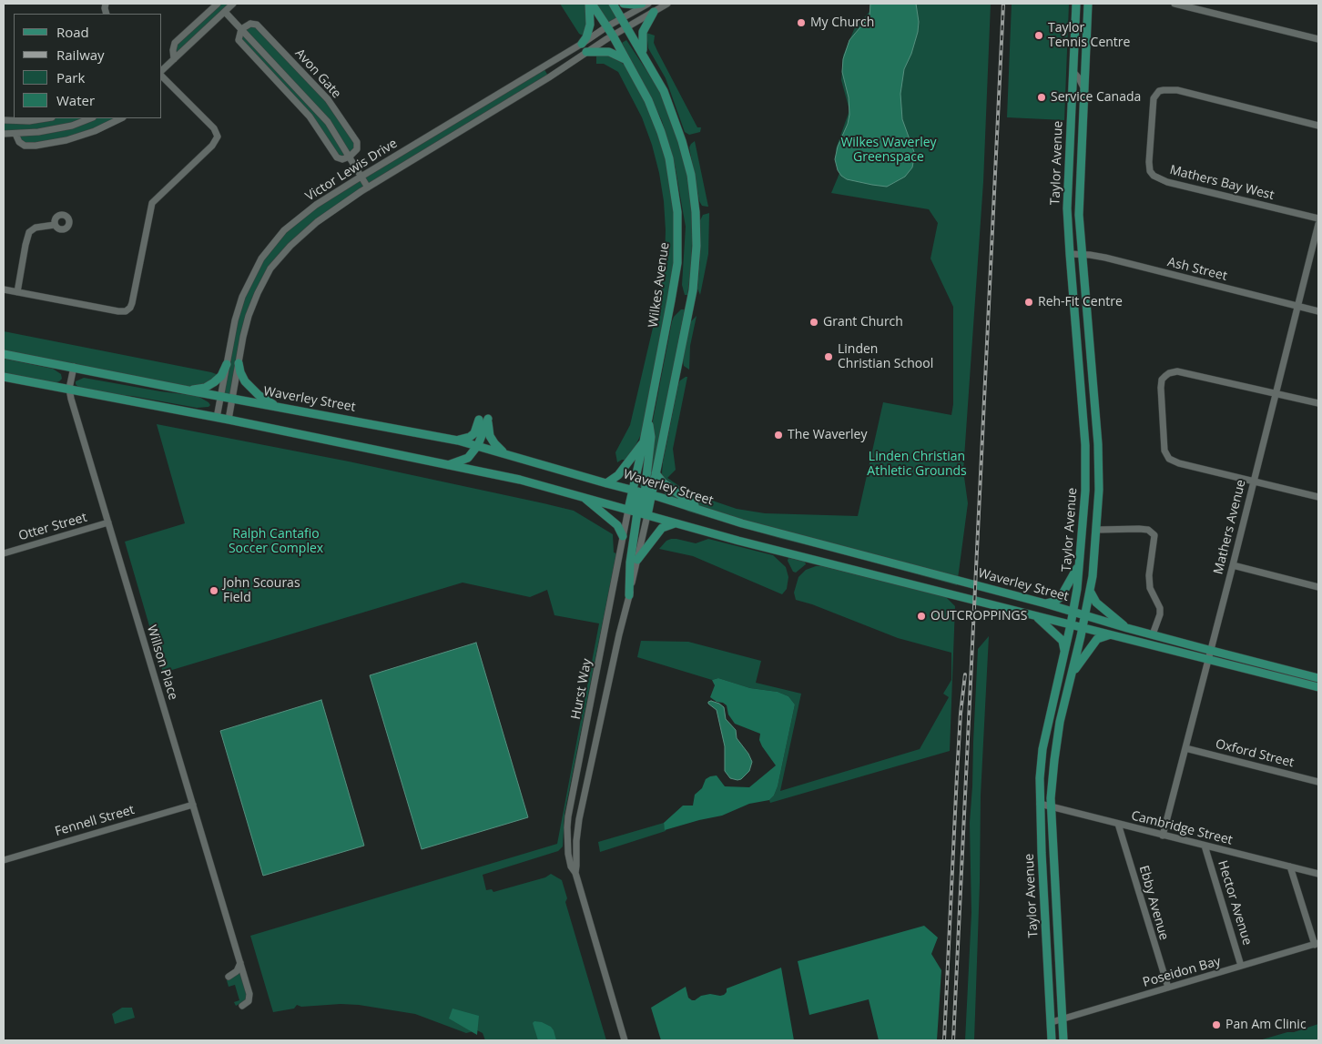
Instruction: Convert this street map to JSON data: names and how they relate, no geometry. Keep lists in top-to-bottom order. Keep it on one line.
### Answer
{"streets":{"main road":["Taylor Avenue","Wilkes Avenue","Waverley Street"],"street":["Avon Gate","Victor Lewis Drive","Mathers Bay West","Ash Street","Otter Street","Mathers Avenue","Willson Place","Hurst Way","Oxford Street","Fennell Street","Cambridge Street","Ebby Avenue","Hector Avenue","Poseidon Bay"]},"crossings":[["Avon Gate","Victor Lewis Drive"],["Taylor Avenue","Ash Street"],["Taylor Avenue","Waverley Street"],["Taylor Avenue","Cambridge Street"],["Taylor Avenue","Poseidon Bay"],["Victor Lewis Drive","Wilkes Avenue"],["Victor Lewis Drive","Waverley Street"],["Ash Street","Mathers Avenue"],["Wilkes Avenue","Waverley Street"],["Wilkes Avenue","Hurst Way"],["Waverley Street","Mathers Avenue"],["Waverley Street","Willson Place"],["Waverley Street","Hurst Way"],["Otter Street","Willson Place"],["Mathers Avenue","Oxford Street"],["Mathers Avenue","Cambridge Street"],["Willson Place","Fennell Street"],["Cambridge Street","Ebby Avenue"],["Cambridge Street","Hector Avenue"],["Ebby Avenue","Poseidon Bay"],["Hector Avenue","Poseidon Bay"]],"parks":["Wilkes Waverley Greenspace","Linden Christian Athletic Grounds","Ralph Cantafio Soccer Complex"],"places":["My Church","Taylor Tennis Centre","Service Canada","Reh-Fit Centre","Grant Church","Linden Christian School","The Waverley","John Scouras Field","OUTCROPPINGS","Pan Am Clinic"],"legend":["Road","Railway","Park","Water"]}
